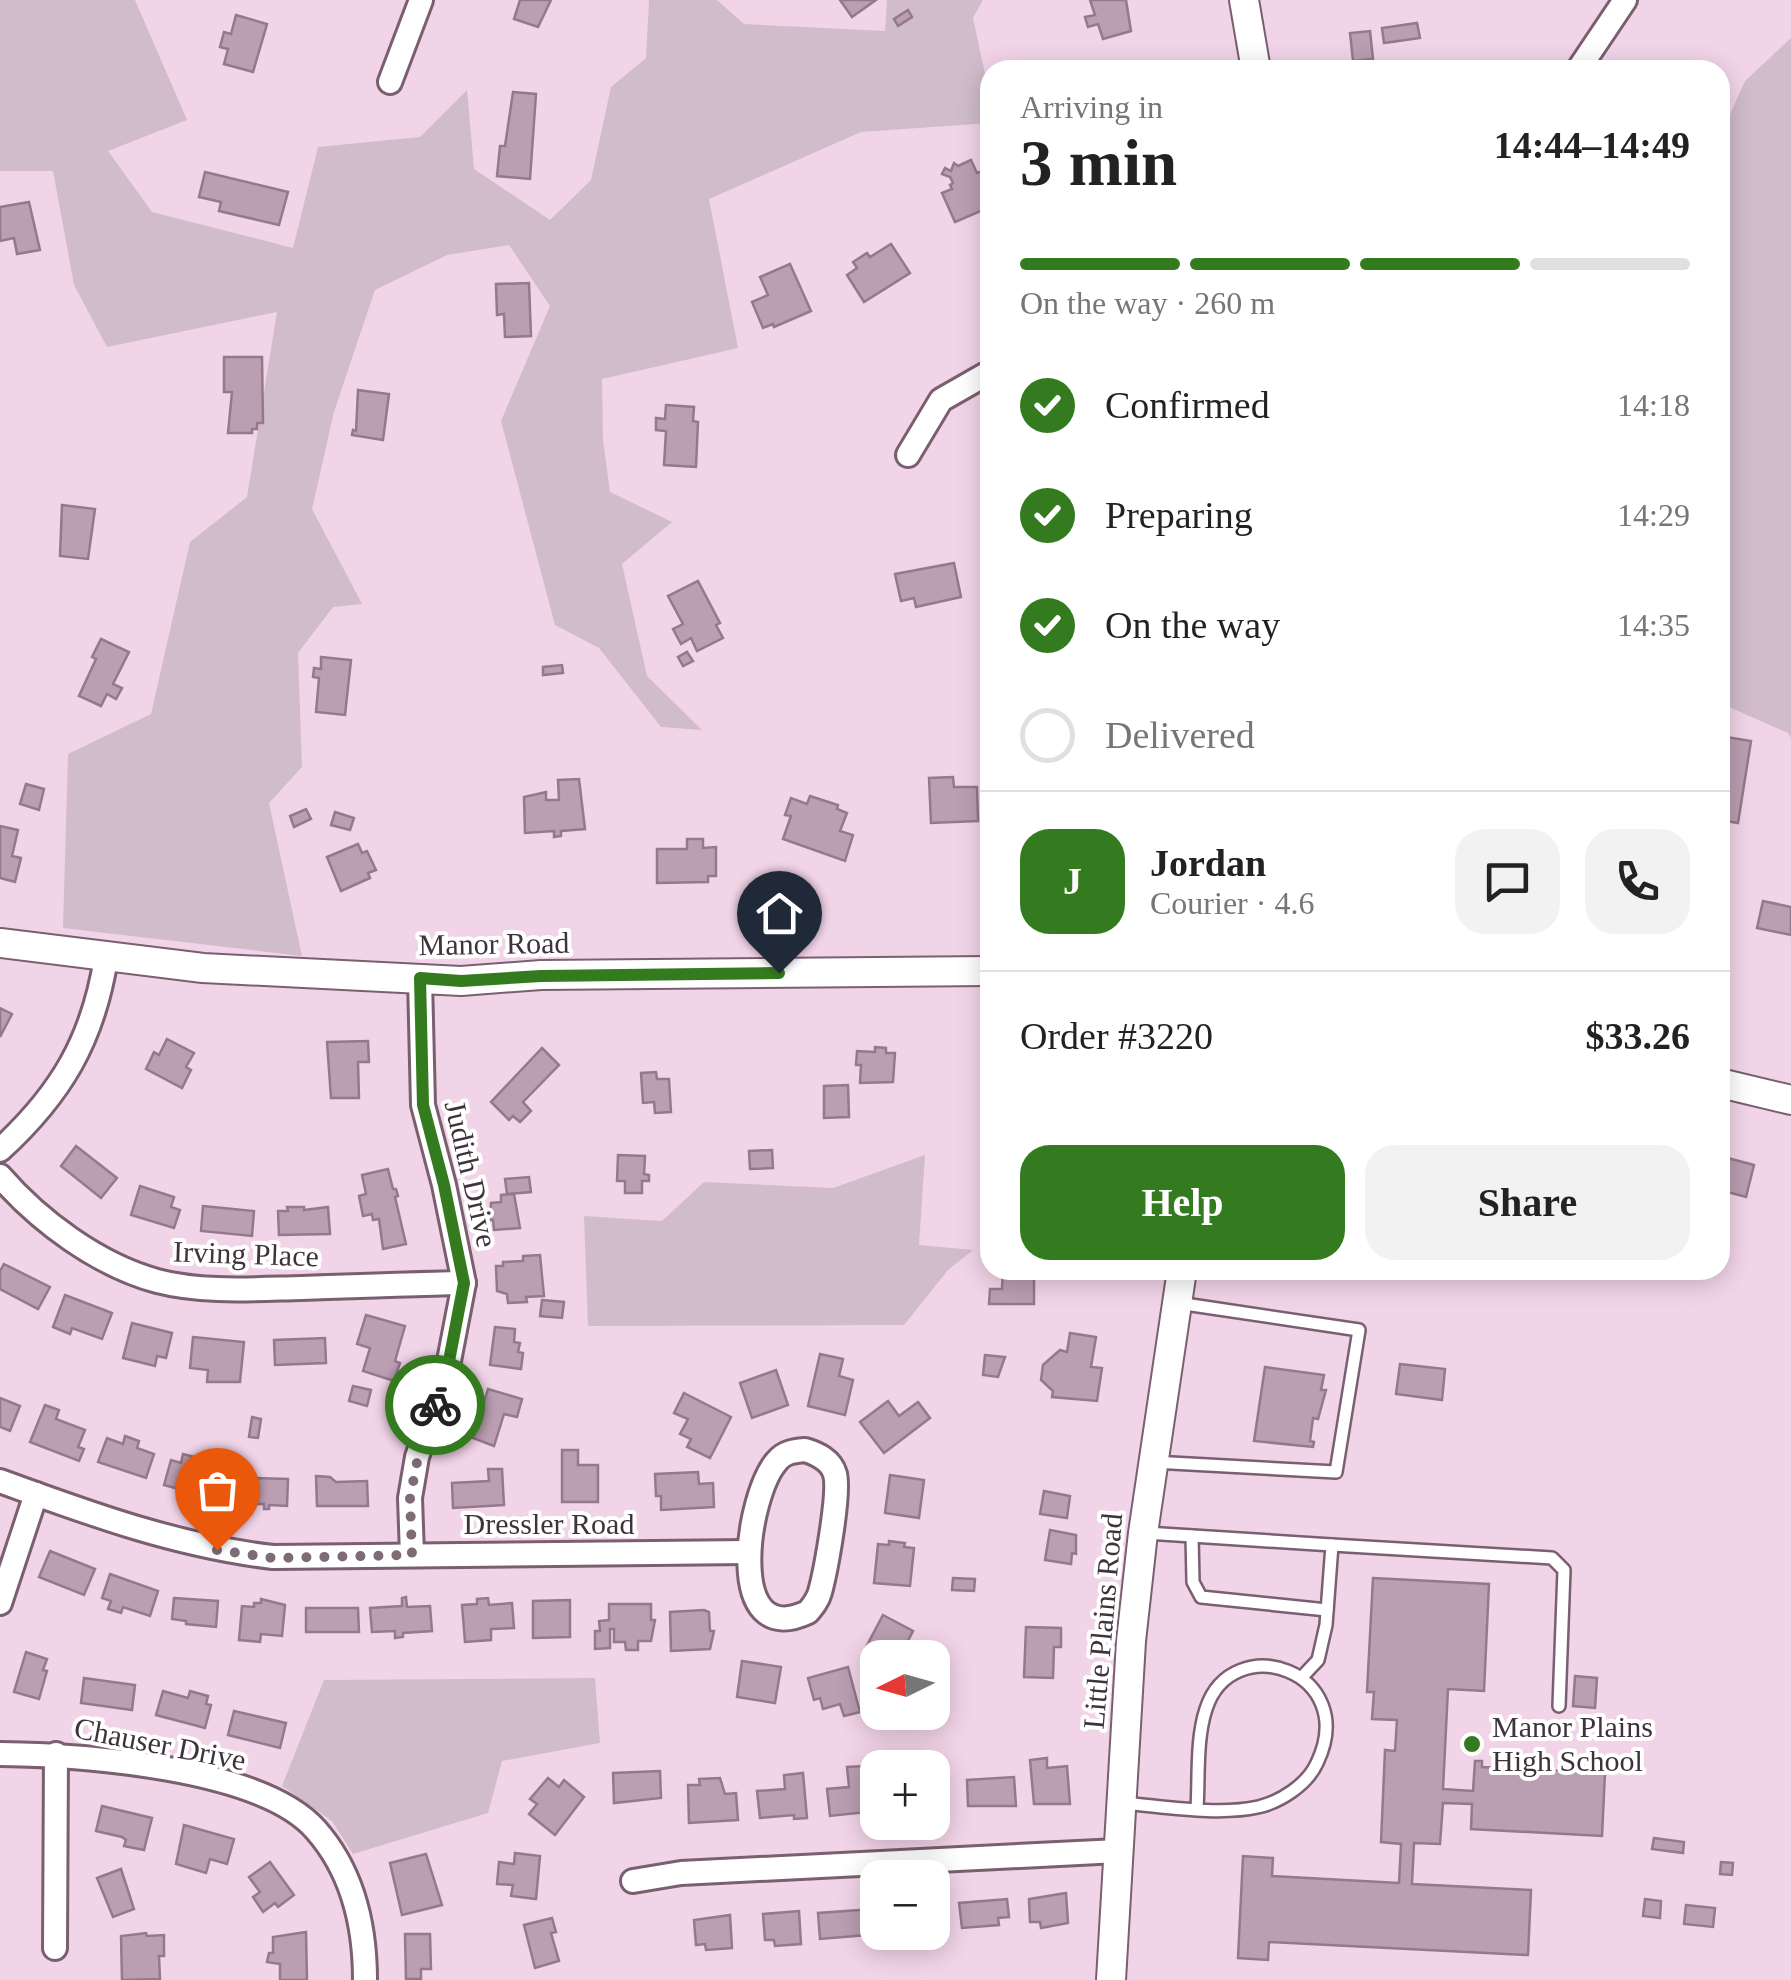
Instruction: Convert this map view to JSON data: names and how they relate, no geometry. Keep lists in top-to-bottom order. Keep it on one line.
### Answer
{"streets":{"street":["Manor Road","Judith Drive","Irving Place","Dressler Road","Little Plains Road","Chauser Drive"]},"crossings":[["Manor Road","Judith Drive"],["Judith Drive","Irving Place"],["Judith Drive","Dressler Road"]],"places":["Manor Plains High School"],"north":"left","page":{"heading":["3 min","Arriving in","14:44–14:49"],"panel":["Jordan","Courier · 4.6","Order #3220","$33.26"],"bar":"On the way · 260 m","list":[["Confirmed","14:18"],["Preparing","14:29"],["On the way","14:35"],"Delivered"],"round":"J","buttons":["Help","Share"],"map_buttons":["+","−"]}}
